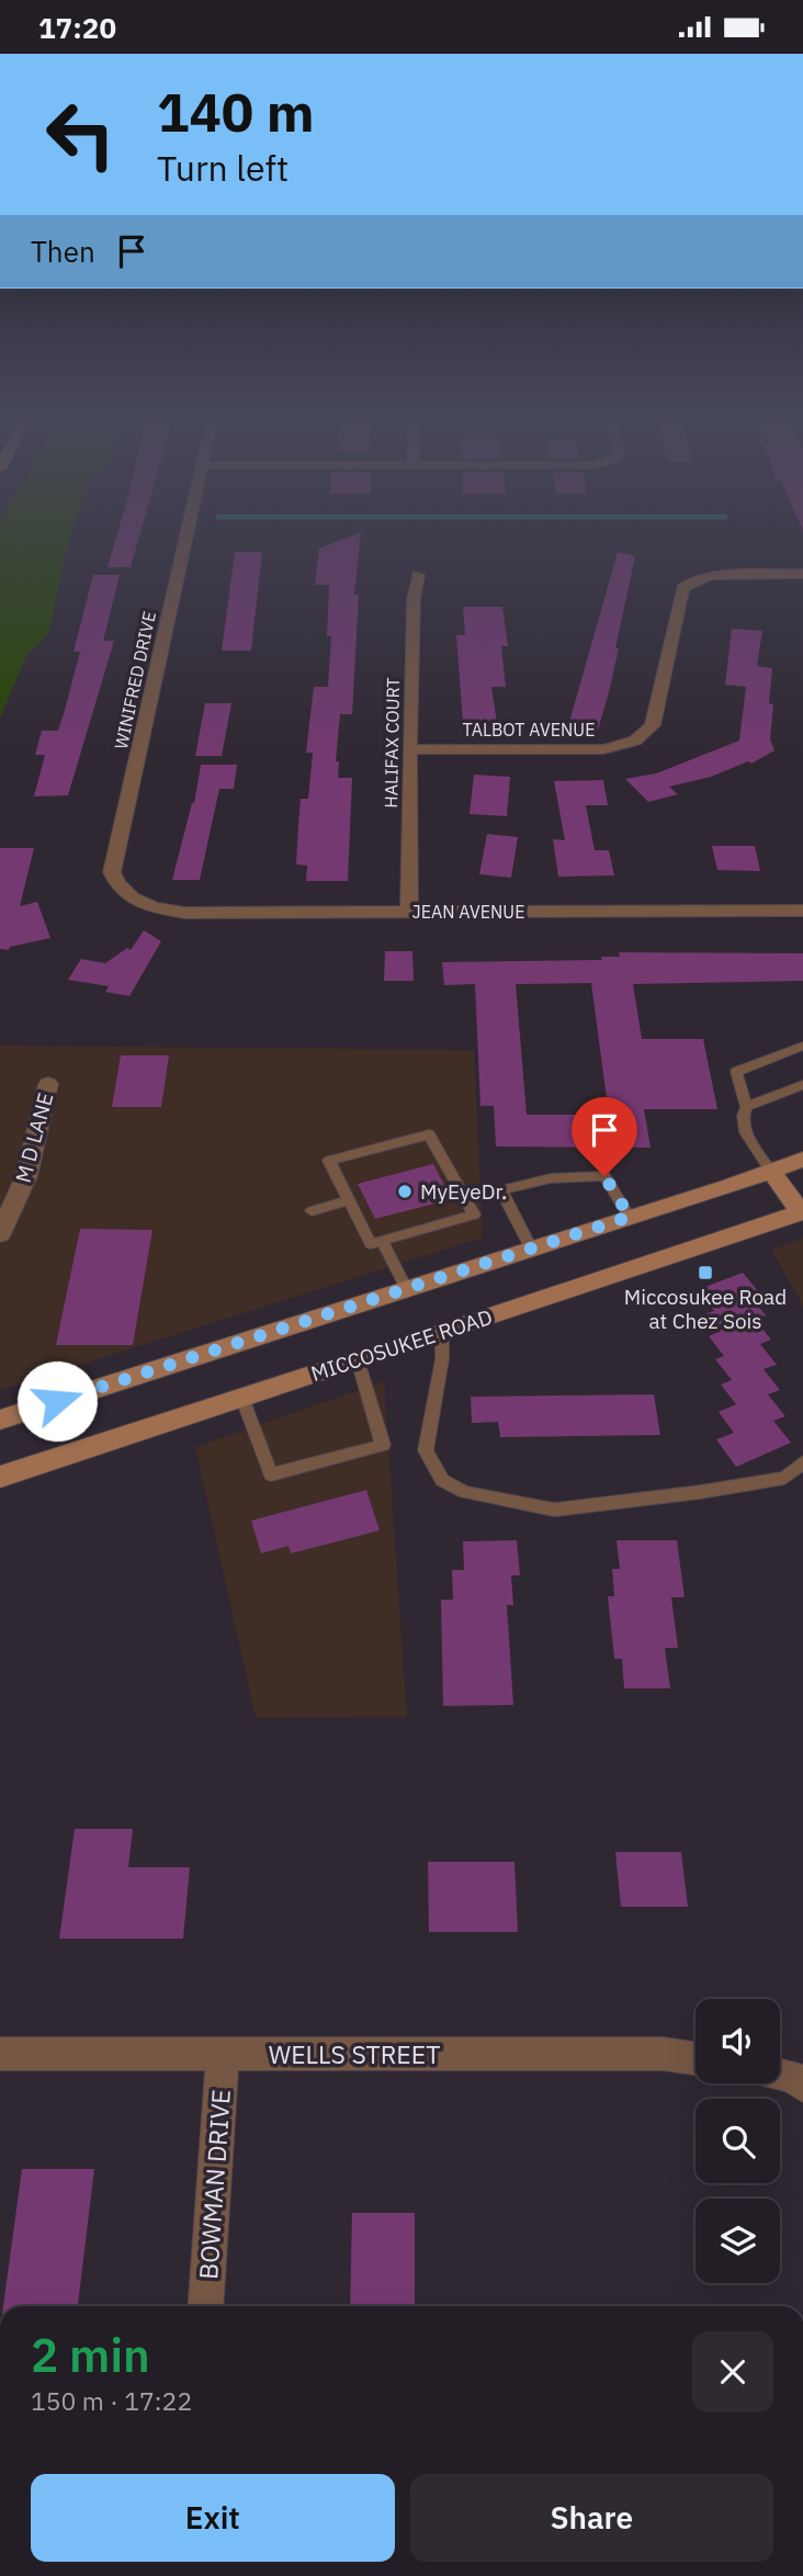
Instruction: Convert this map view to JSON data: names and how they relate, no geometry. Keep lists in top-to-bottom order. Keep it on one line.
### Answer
{"streets":{"street":["WINIFRED DRIVE","TALBOT AVENUE","HALIFAX COURT","JEAN AVENUE","M D LANE","MICCOSUKEE ROAD","WELLS STREET","BOWMAN DRIVE"]},"crossings":[["WINIFRED DRIVE","JEAN AVENUE"],["TALBOT AVENUE","HALIFAX COURT"],["HALIFAX COURT","JEAN AVENUE"],["WELLS STREET","BOWMAN DRIVE"]],"places":{"other":["MyEyeDr."],"transit":["Miccosukee Road at Chez Sois"]},"page":{"status":"17:20","turn":["140 m","Turn left"],"then":"Then","heading":["2 min","150 m · 17:22"],"buttons":["Exit","Share"]}}
